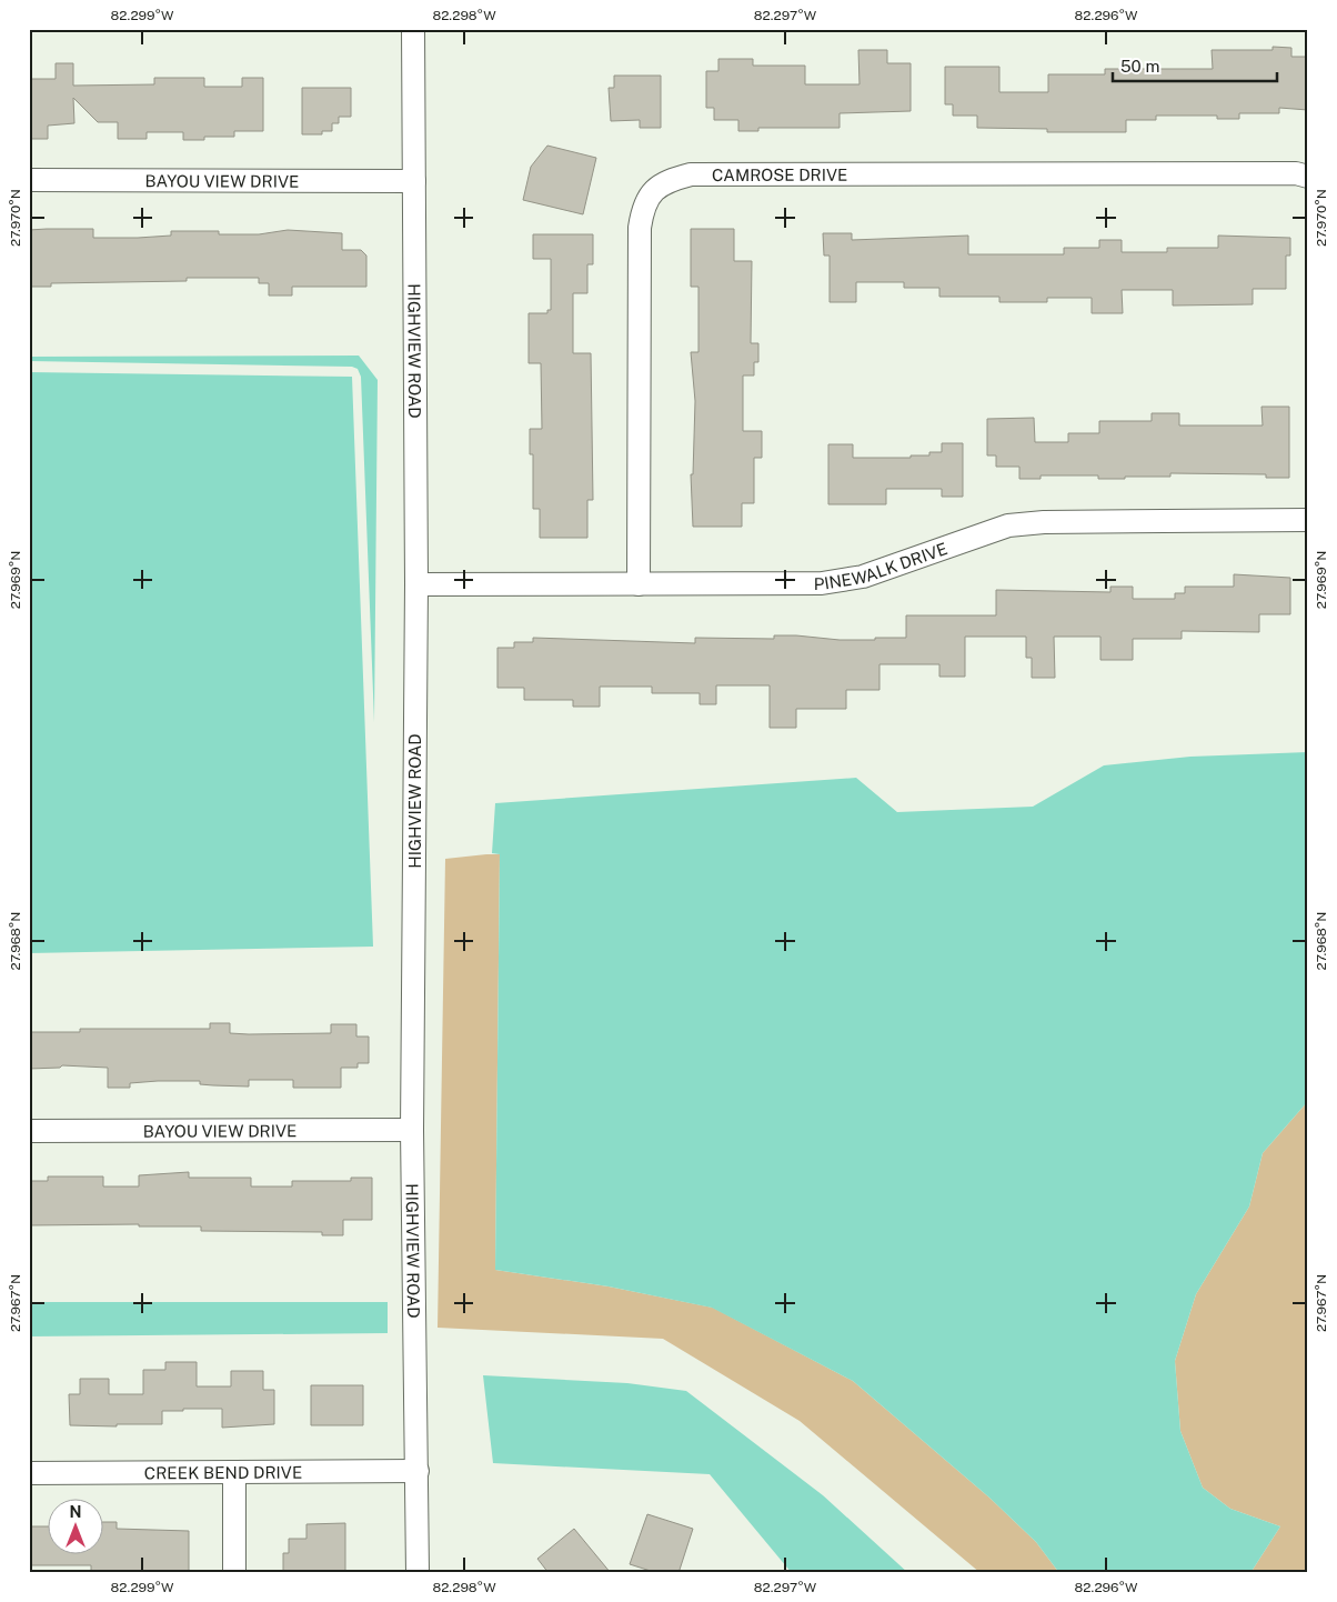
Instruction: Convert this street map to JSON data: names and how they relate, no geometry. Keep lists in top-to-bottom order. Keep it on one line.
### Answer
{"streets":{"street":["CAMROSE DRIVE","BAYOU VIEW DRIVE","HIGHVIEW ROAD","PINEWALK DRIVE","CREEK BEND DRIVE"]},"crossings":[["CAMROSE DRIVE","PINEWALK DRIVE"],["BAYOU VIEW DRIVE","HIGHVIEW ROAD"],["HIGHVIEW ROAD","PINEWALK DRIVE"],["HIGHVIEW ROAD","CREEK BEND DRIVE"]],"scale_bar":"50 m","north":"top","coordinates":["82.299°W","82.298°W","82.297°W","82.296°W","27.970°N","27.969°N","27.968°N","27.967°N"]}
